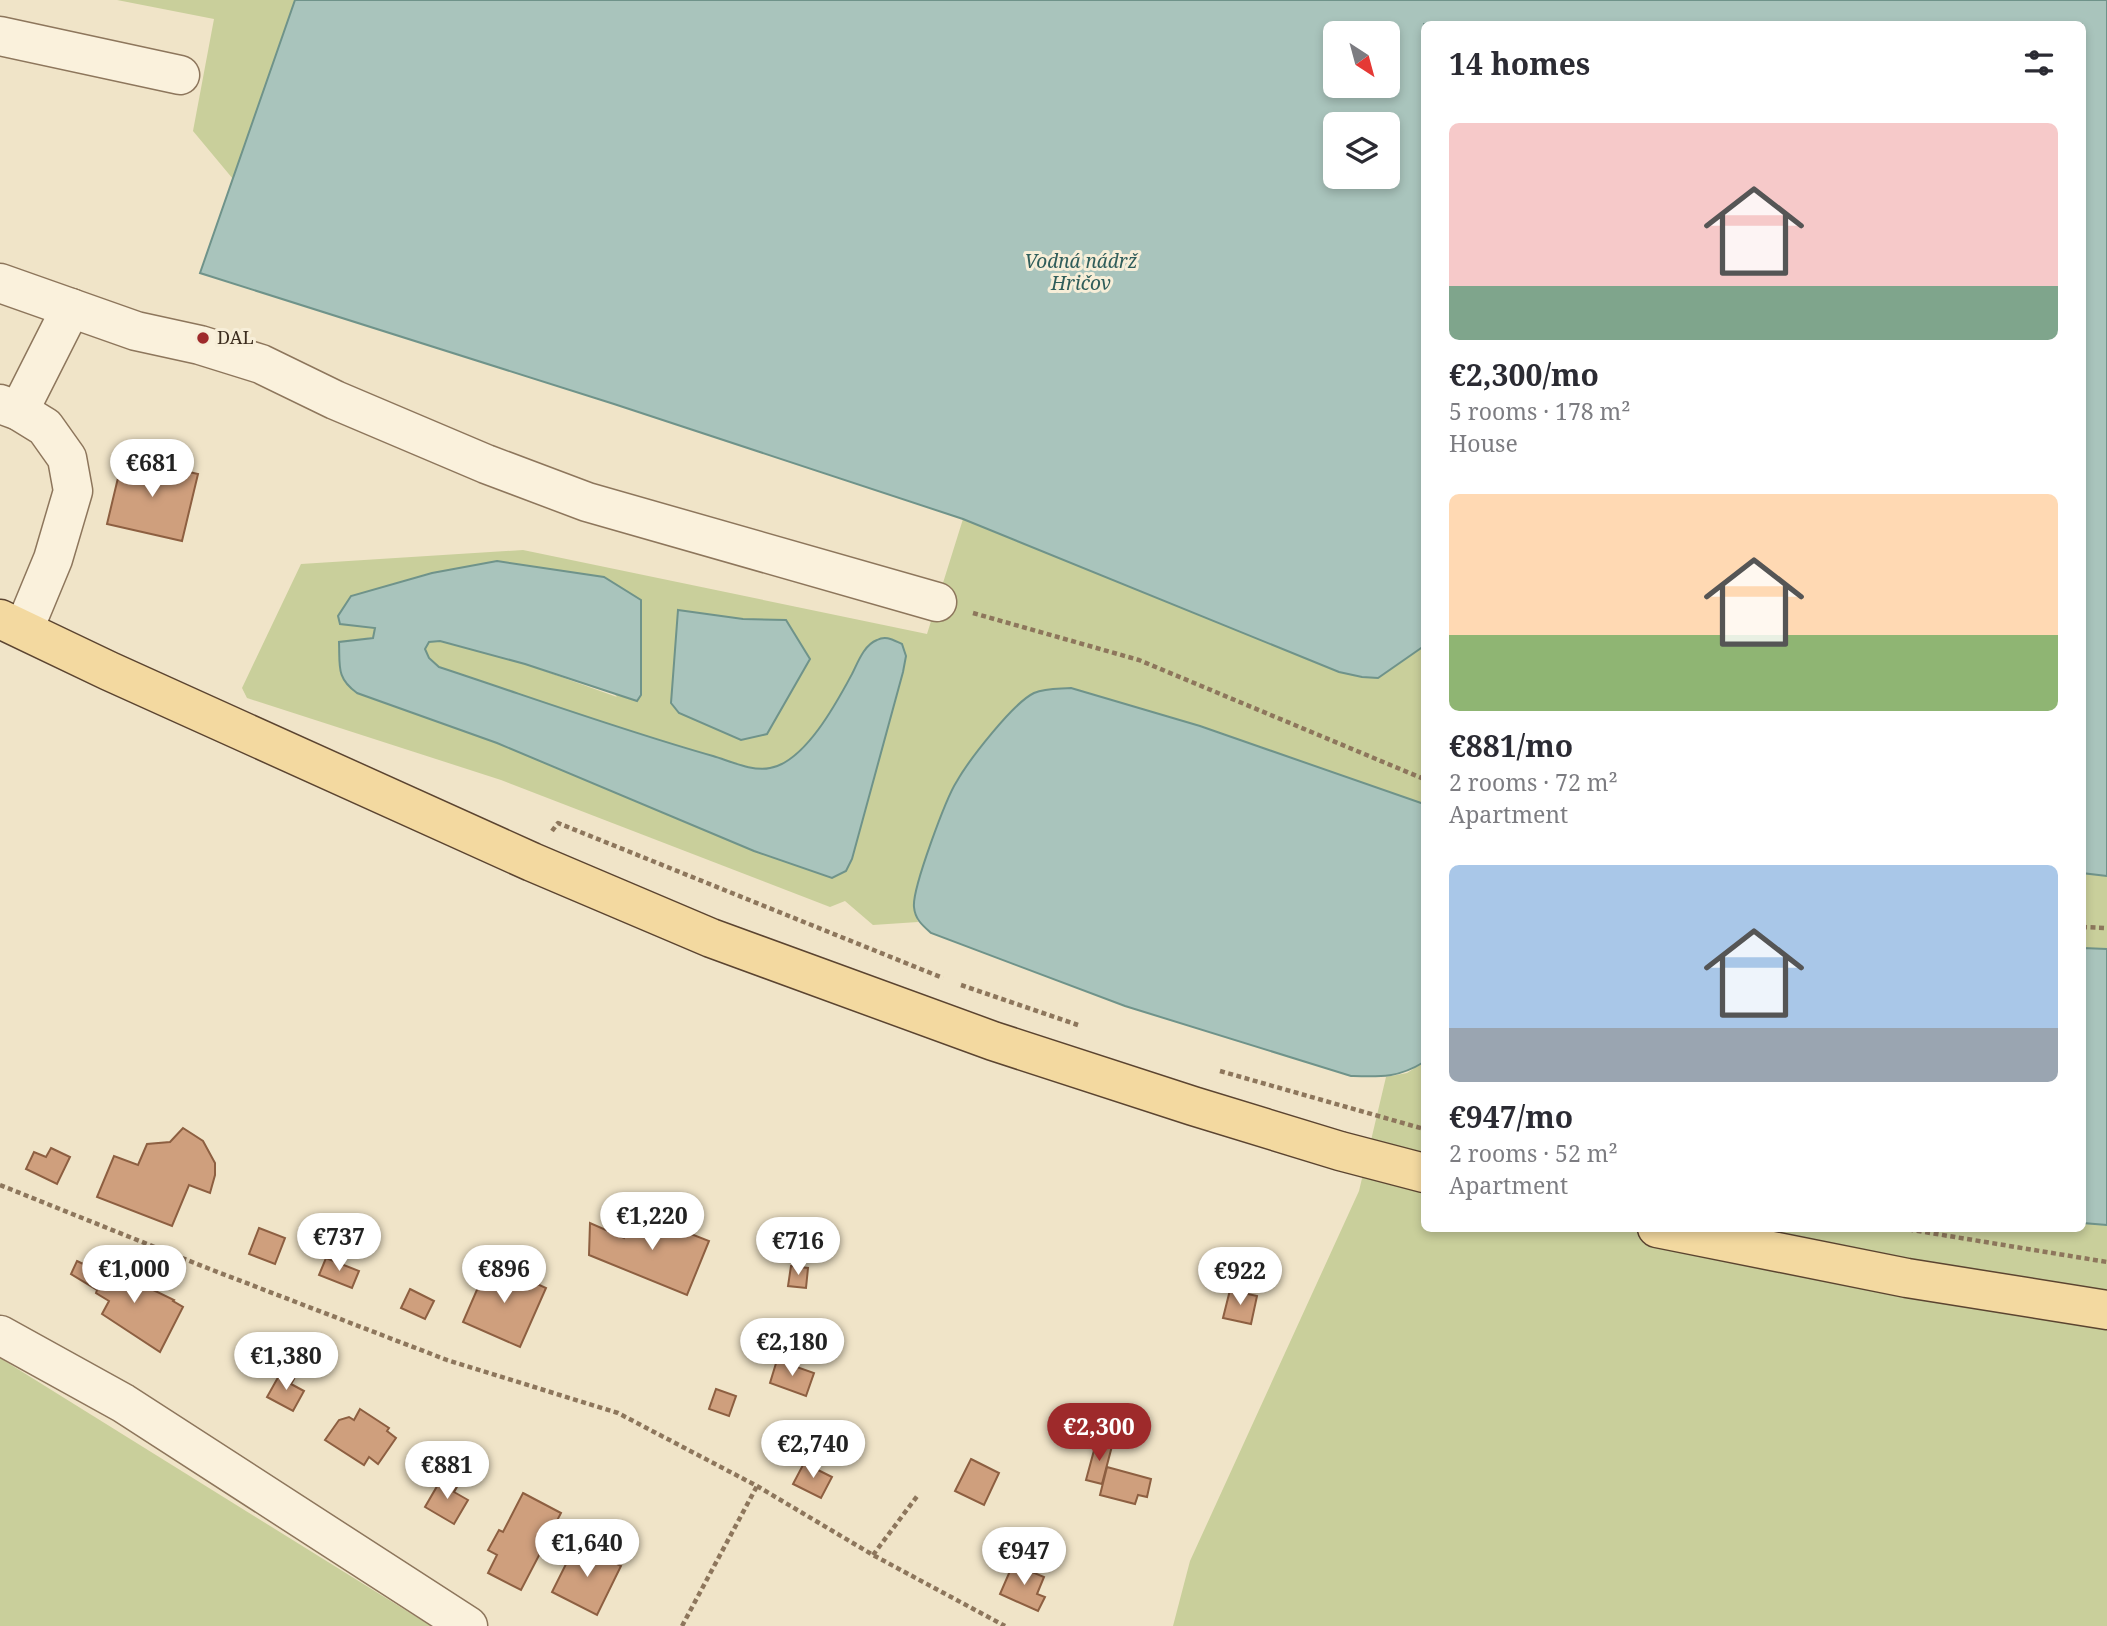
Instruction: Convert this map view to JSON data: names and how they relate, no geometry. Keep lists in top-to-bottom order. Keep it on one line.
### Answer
{"water":["Vodná nádrž Hričov"],"places":["DAL"],"north":"bottom right","page":{"heading":"14 homes","list":[{"name":"€2,300/mo","note":"5 rooms · 178 m² · House"},{"name":"€881/mo","note":"2 rooms · 72 m² · Apartment"},{"name":"€947/mo","note":"2 rooms · 52 m² · Apartment"}],"price":["€681","€1,220","€737","€716","€1,000","€896","€922","€2,180","€1,380","€2,300","€2,740","€881","€1,640","€947"]}}
